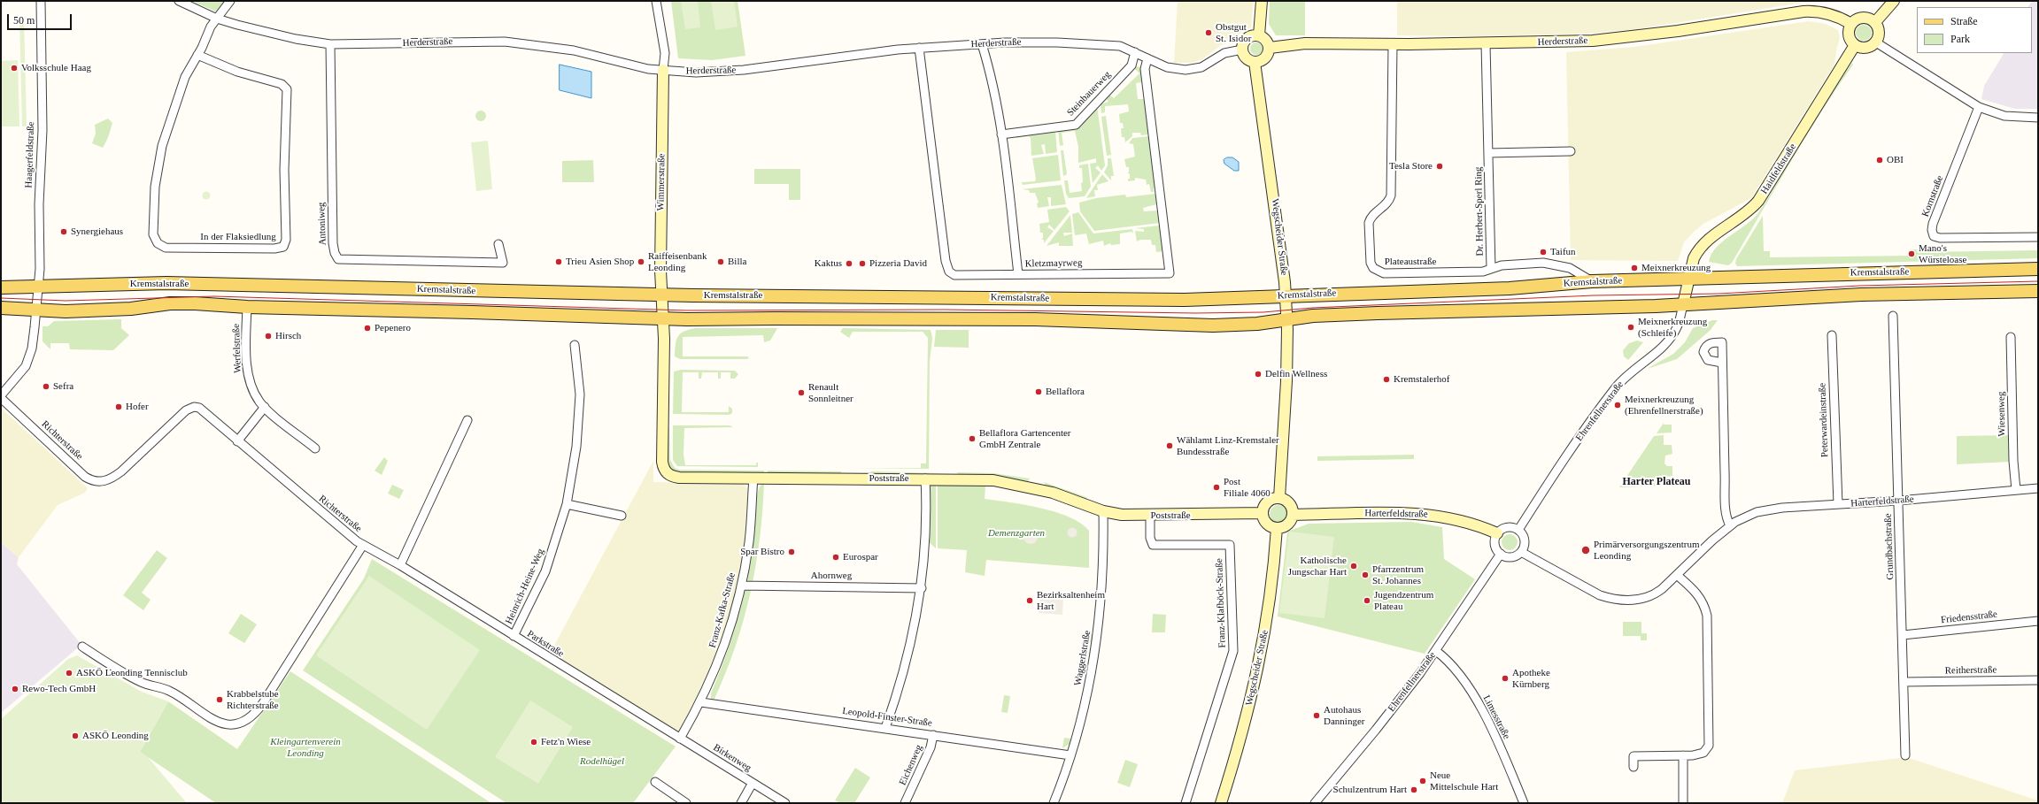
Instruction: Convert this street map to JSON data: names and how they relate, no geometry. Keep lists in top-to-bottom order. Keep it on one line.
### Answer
{"streets":{"main road":["Kremstalstraße"],"street":["Herderstraße","Steinbauerweg","Haagerfeldstraße","Haidfeldstraße","Wimmerstraße","Kornstraße","Dr. Herbert-Sperl Ring","Antoniweg","In der Flaksiedlung","Wegscheider Straße","Plateaustraße","Kletzmayrweg","Werfelstraße","Ehrenfellnerstraße","Wiesenweg","Peterwardeinstraße","Richterstraße","Poststraße","Harterfeldstraße","Grundbachstraße","Ahornweg","Heinrich-Heine-Weg","Franz-Klafböck-Straße","Franz-Kafka-Straße","Friedensstraße","Parkstraße","Waggerlstraße","Reitherstraße","Leopold-Finster-Straße","Limesstraße","Birkenweg","Eichenweg"]},"crossings":[["Herderstraße","Steinbauerweg"],["Herderstraße","Haidfeldstraße"],["Herderstraße","Wimmerstraße"],["Herderstraße","Dr. Herbert-Sperl Ring"],["Herderstraße","Antoniweg"],["Herderstraße","In der Flaksiedlung"],["Herderstraße","Wegscheider Straße"],["Herderstraße","Plateaustraße"],["Herderstraße","Kletzmayrweg"],["Haagerfeldstraße","Kremstalstraße"],["Haidfeldstraße","Kremstalstraße"],["Haidfeldstraße","Ehrenfellnerstraße"],["Wimmerstraße","Kremstalstraße"],["Wimmerstraße","Poststraße"],["Dr. Herbert-Sperl Ring","Plateaustraße"],["Wegscheider Straße","Kremstalstraße"],["Wegscheider Straße","Poststraße"],["Wegscheider Straße","Harterfeldstraße"],["Plateaustraße","Kremstalstraße"],["Kremstalstraße","Werfelstraße"],["Kremstalstraße","Ehrenfellnerstraße"],["Kremstalstraße","Poststraße"],["Ehrenfellnerstraße","Harterfeldstraße"],["Ehrenfellnerstraße","Limesstraße"],["Wiesenweg","Harterfeldstraße"],["Peterwardeinstraße","Harterfeldstraße"],["Richterstraße","Parkstraße"],["Poststraße","Harterfeldstraße"],["Poststraße","Franz-Klafböck-Straße"],["Poststraße","Franz-Kafka-Straße"],["Poststraße","Waggerlstraße"],["Harterfeldstraße","Grundbachstraße"],["Grundbachstraße","Friedensstraße"],["Grundbachstraße","Reitherstraße"],["Ahornweg","Franz-Kafka-Straße"],["Heinrich-Heine-Weg","Parkstraße"],["Franz-Kafka-Straße","Parkstraße"],["Franz-Kafka-Straße","Leopold-Finster-Straße"],["Franz-Kafka-Straße","Birkenweg"],["Parkstraße","Birkenweg"],["Waggerlstraße","Leopold-Finster-Straße"],["Leopold-Finster-Straße","Eichenweg"]],"districts":["Harter Plateau"],"parks":["Demenzgarten","Kleingartenverein Leonding","Rodelhügel"],"places":["Obstgut St. Isidor","Volksschule Haag","OBI","Tesla Store","Synergiehaus","Taifun","Mano's Würsteloase","Trieu Asien Shop","Raiffeisenbank Leonding","Billa","Kaktus","Pizzeria David","Meixnerkreuzung","Meixnerkreuzung (Schleife)","Pepenero","Hirsch","Delfin Wellness","Kremstalerhof","Sefra","Bellaflora","Renault Sonnleitner","Meixnerkreuzung (Ehrenfellnerstraße)","Hofer","Bellaflora Gartencenter GmbH Zentrale","Wählamt Linz-Kremstaler Bundesstraße","Post Filiale 4060","Primärversorgungszentrum Leonding","Spar Bistro","Eurospar","Katholische Jungschar Hart","Pfarrzentrum St. Johannes","Bezirksaltenheim Hart","Jugendzentrum Plateau","ASKÖ Leonding Tennisclub","Apotheke Kürnberg","Rewo-Tech GmbH","Krabbelstube Richterstraße","Autohaus Danninger","ASKÖ Leonding","Fetz'n Wiese","Neue Mittelschule Hart","Schulzentrum Hart"],"legend":["Straße","Park"],"scale_bar":"50 m"}
